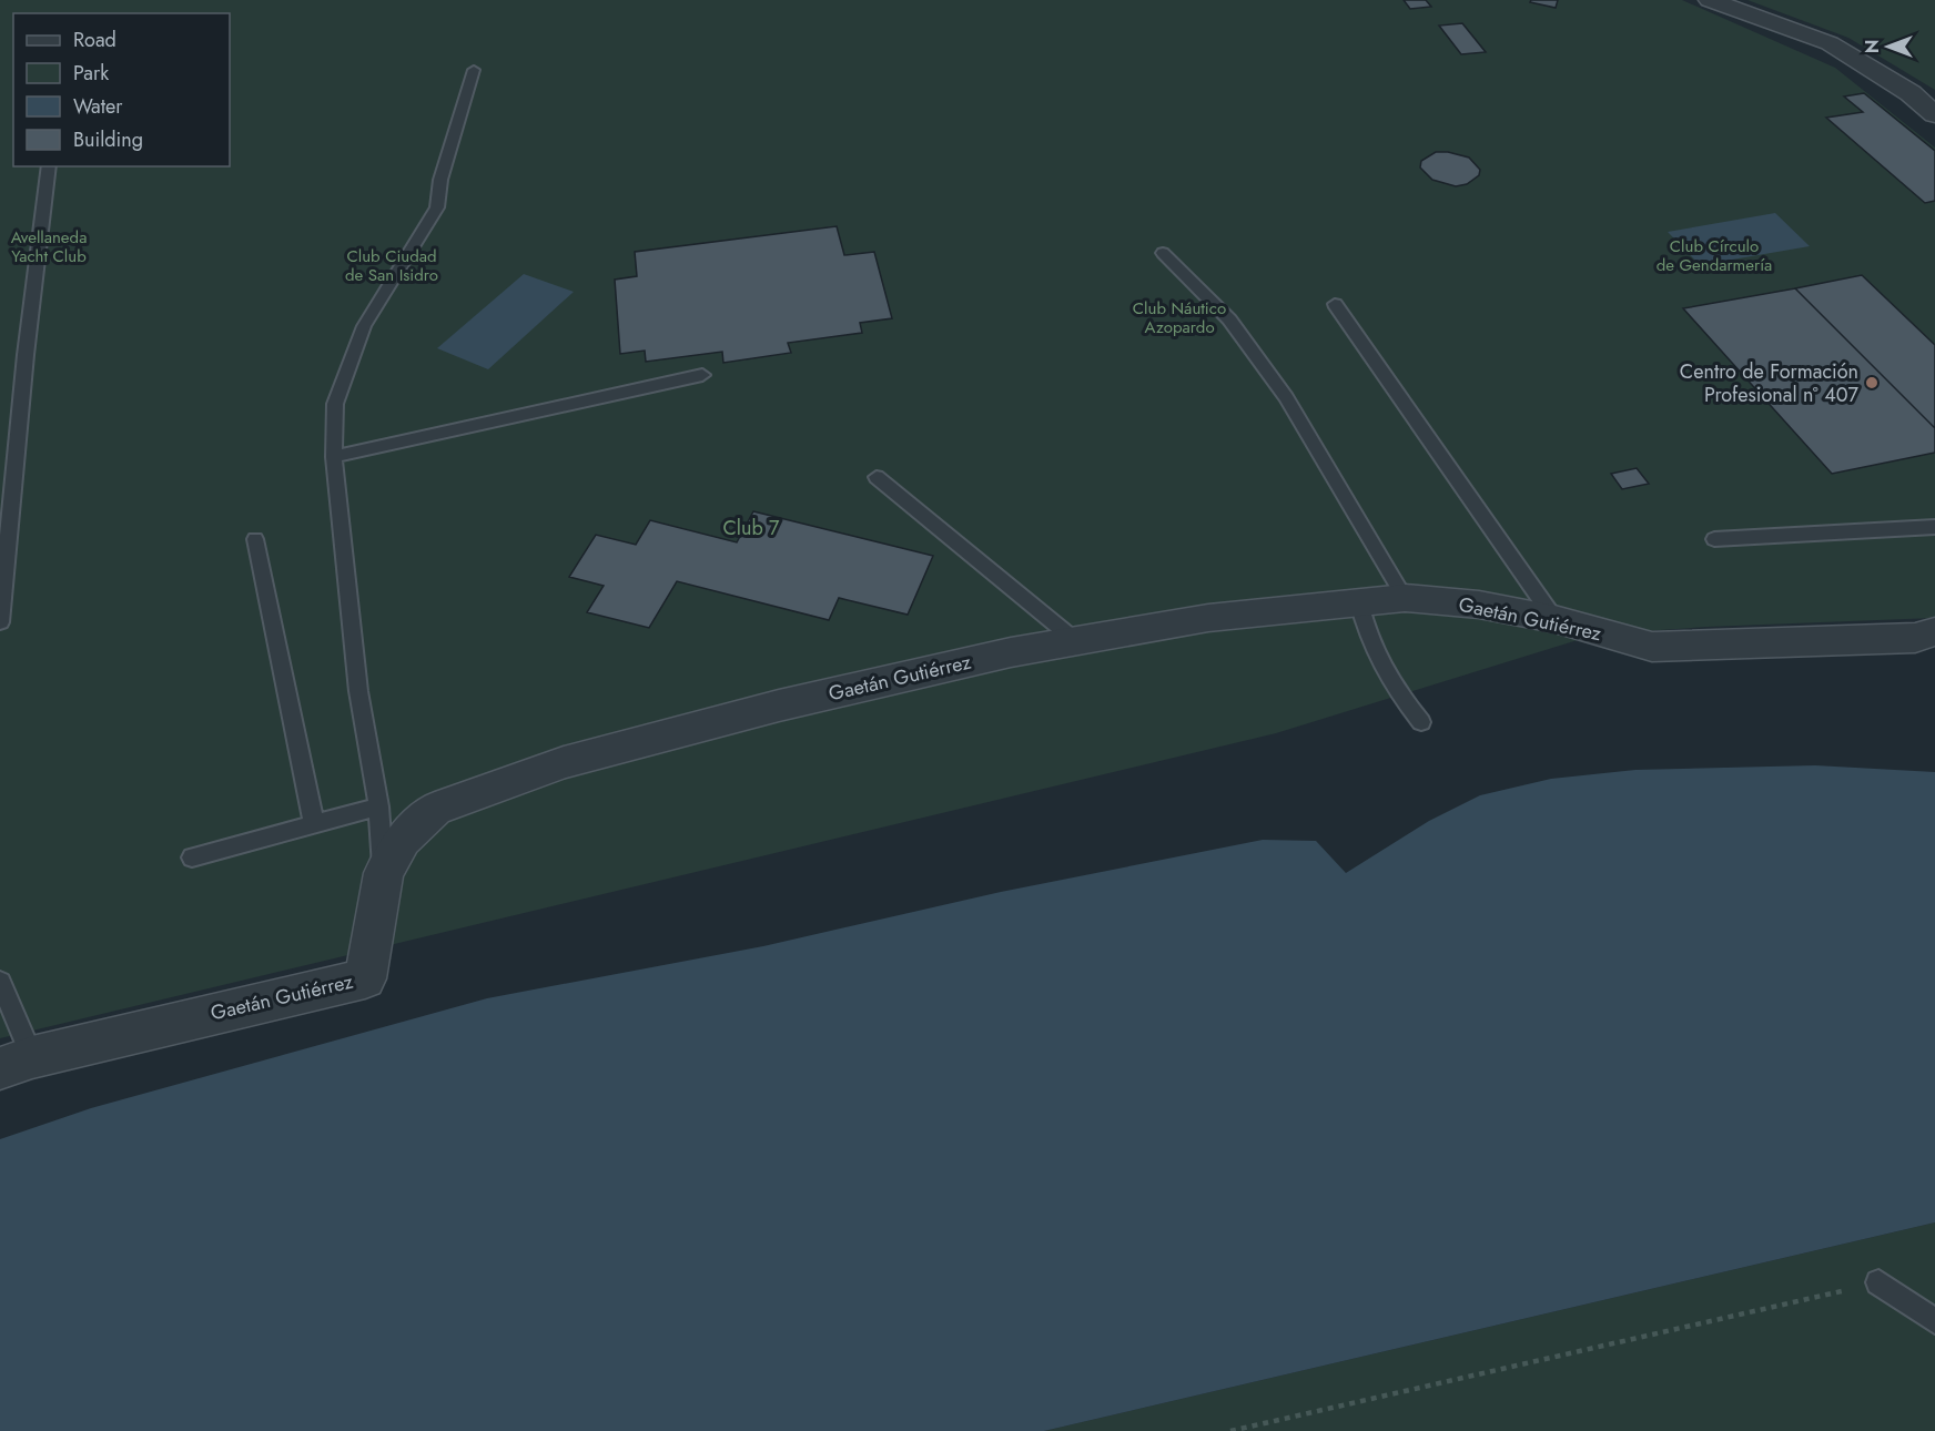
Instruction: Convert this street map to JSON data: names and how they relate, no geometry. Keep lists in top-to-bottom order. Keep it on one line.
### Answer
{"streets":{"street":["Gaetán Gutiérrez"]},"parks":["Avellaneda Yacht Club","Club Círculo de Gendarmería","Club Ciudad de San Isidro","Club Náutico Azopardo","Club 7"],"places":["Centro de Formación Profesional nº 407"],"legend":["Road","Park","Water","Building"],"north":"left"}
